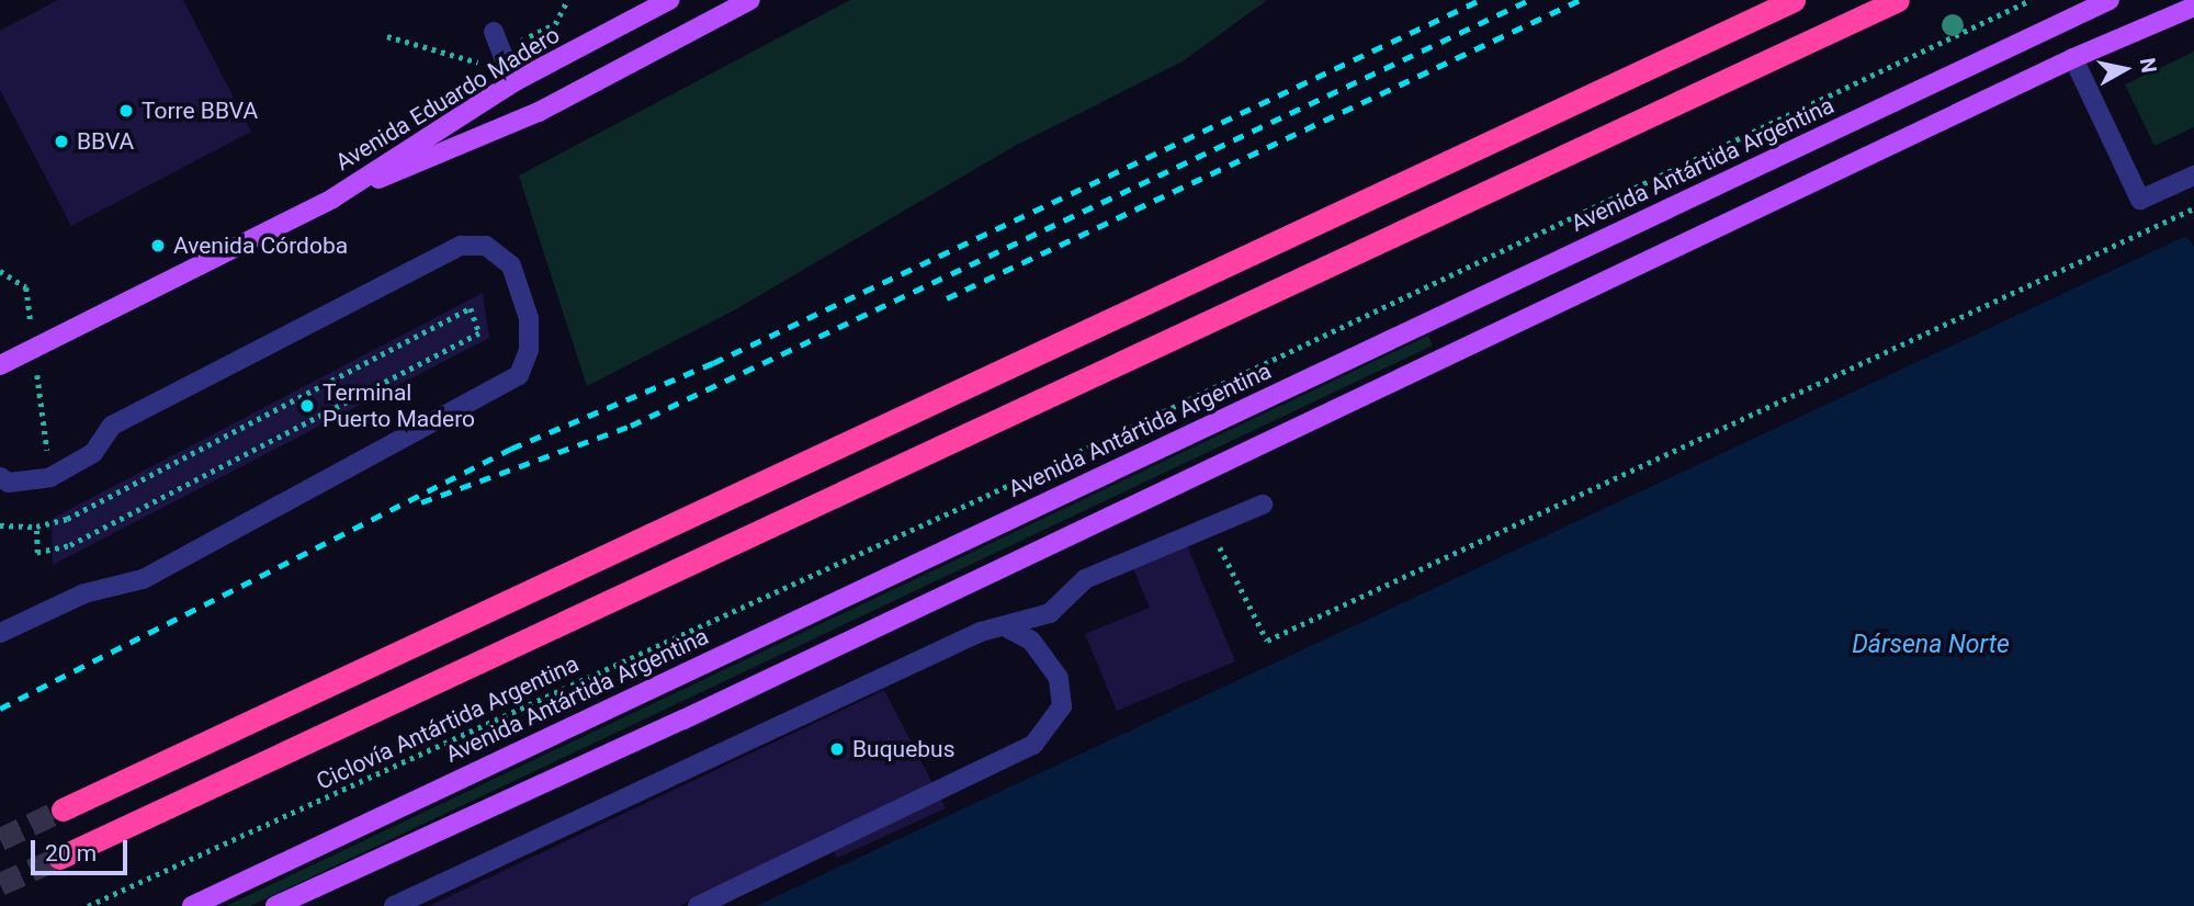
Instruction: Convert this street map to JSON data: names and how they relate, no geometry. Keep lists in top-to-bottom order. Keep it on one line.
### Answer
{"streets":{"main road":["Avenida Eduardo Madero","Avenida Antártida Argentina"],"path":["Ciclovía Antártida Argentina"]},"water":["Dársena Norte"],"places":["Torre BBVA","BBVA","Avenida Córdoba","Terminal Puerto Madero","Buquebus"],"scale_bar":"20 m","north":"right"}
